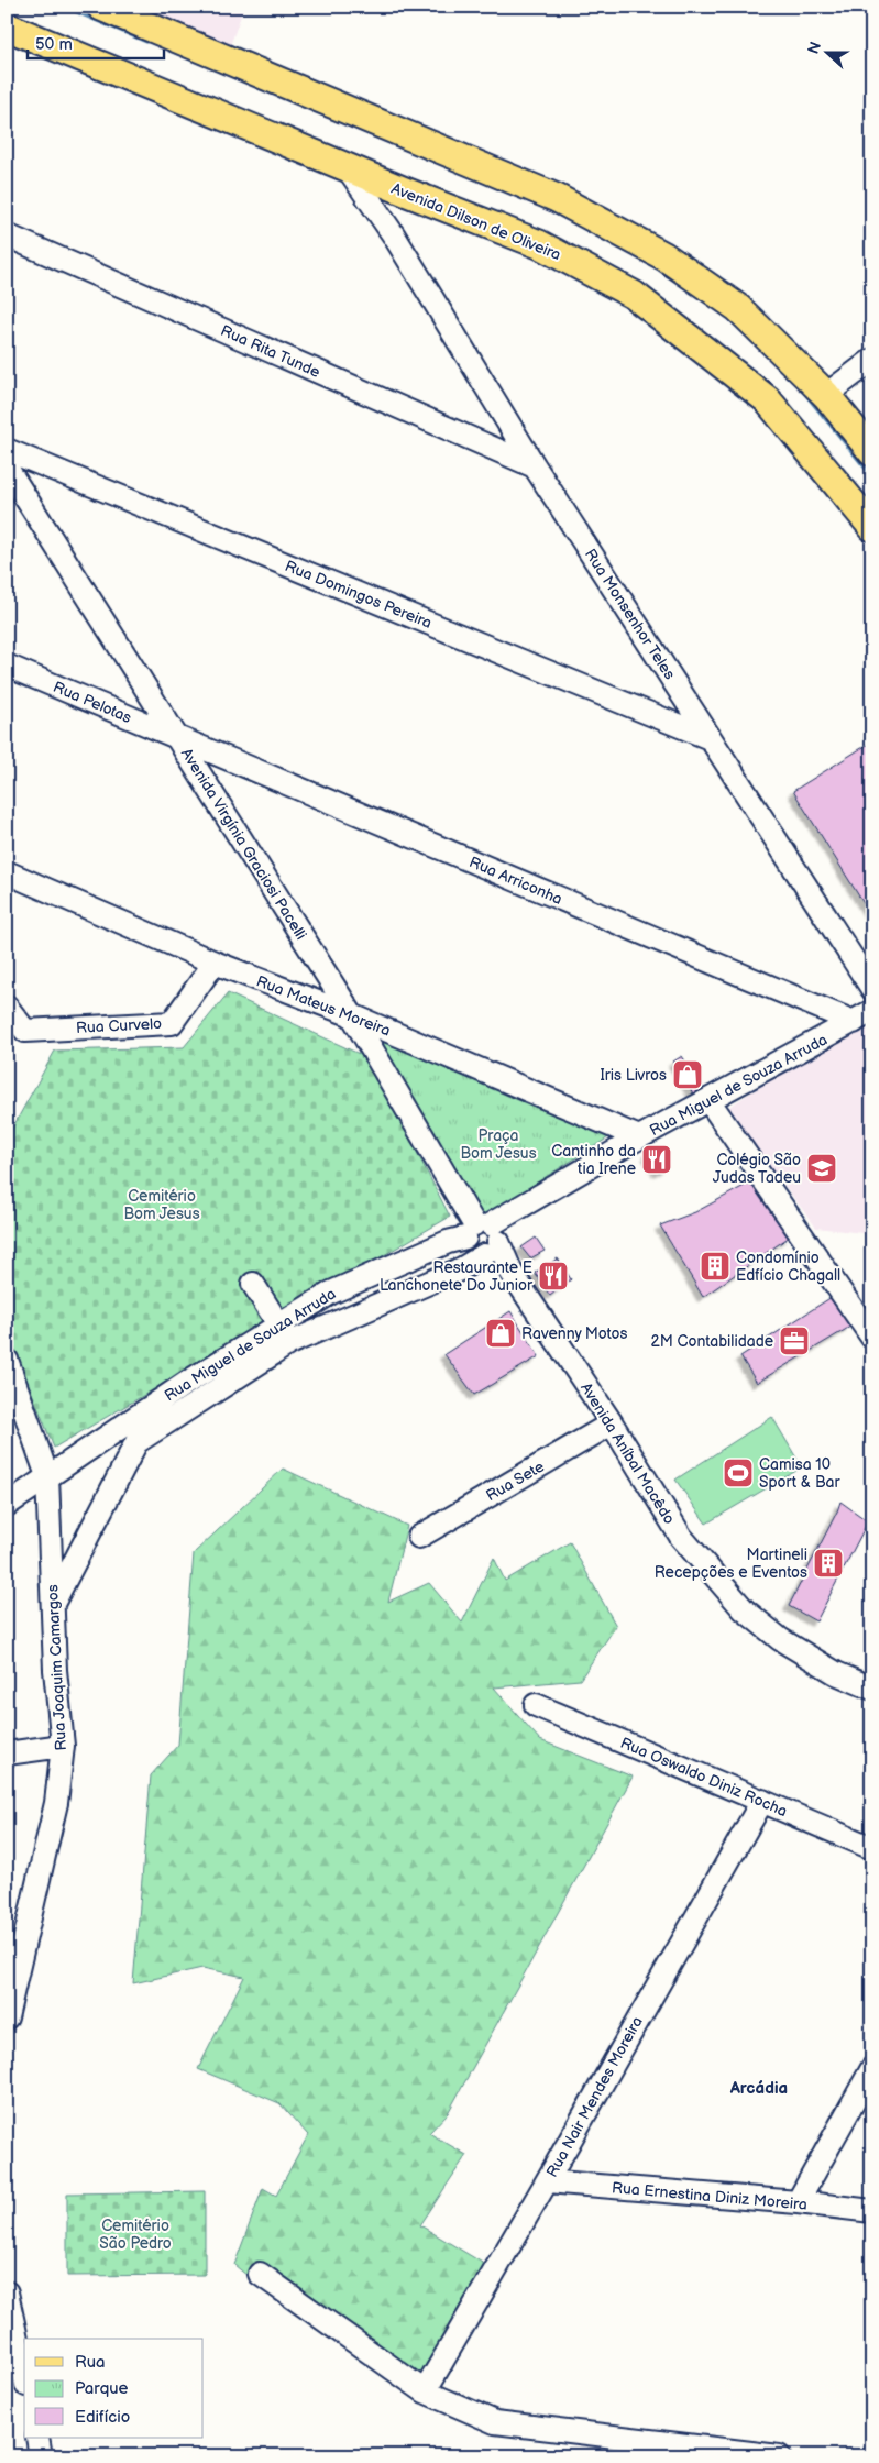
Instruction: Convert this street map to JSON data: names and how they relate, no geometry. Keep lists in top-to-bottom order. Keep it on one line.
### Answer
{"streets":{"main road":["Avenida Dilson de Oliveira"],"street":["Rua Rita Tunde","Rua Domingos Pereira","Rua Monsenhor Teles","Rua Pelotas","Avenida Virgínia Graciosi Pacelli","Rua Arriconha","Rua Mateus Moreira","Rua Curvelo","Rua Miguel de Souza Arruda","Avenida Aníbal Macêdo","Rua Sete","Rua Joaquim Camargos","Rua Oswaldo Diniz Rocha","Rua Nair Mendes Moreira","Rua Ernestina Diniz Moreira"]},"crossings":[["Avenida Dilson de Oliveira","Rua Monsenhor Teles"],["Rua Rita Tunde","Rua Monsenhor Teles"],["Rua Domingos Pereira","Rua Monsenhor Teles"],["Rua Pelotas","Avenida Virgínia Graciosi Pacelli"],["Rua Pelotas","Rua Arriconha"],["Avenida Virgínia Graciosi Pacelli","Rua Arriconha"],["Avenida Virgínia Graciosi Pacelli","Rua Mateus Moreira"],["Avenida Virgínia Graciosi Pacelli","Rua Miguel de Souza Arruda"],["Avenida Virgínia Graciosi Pacelli","Avenida Aníbal Macêdo"],["Rua Arriconha","Rua Miguel de Souza Arruda"],["Rua Mateus Moreira","Rua Curvelo"],["Rua Mateus Moreira","Rua Miguel de Souza Arruda"],["Rua Miguel de Souza Arruda","Avenida Aníbal Macêdo"],["Rua Miguel de Souza Arruda","Rua Joaquim Camargos"],["Avenida Aníbal Macêdo","Rua Sete"],["Rua Oswaldo Diniz Rocha","Rua Nair Mendes Moreira"],["Rua Nair Mendes Moreira","Rua Ernestina Diniz Moreira"]],"districts":["Arcádia"],"parks":["Praça Bom Jesus","Cemitério Bom Jesus","Cemitério São Pedro"],"places":{"shop":["Iris Livros","Ravenny Motos"],"restaurant":["Cantinho da tia Irene","Restaurante E Lanchonete Do Junior"],"school or university":["Colégio São Judas Tadeu"],"building":["Condomínio Edfício Chagall","Martineli Recepções e Eventos"],"office":["2M Contabilidade"],"sports":["Camisa 10 Sport & Bar"]},"legend":["Rua","Parque","Edifício"],"scale_bar":"50 m","north":"left"}
